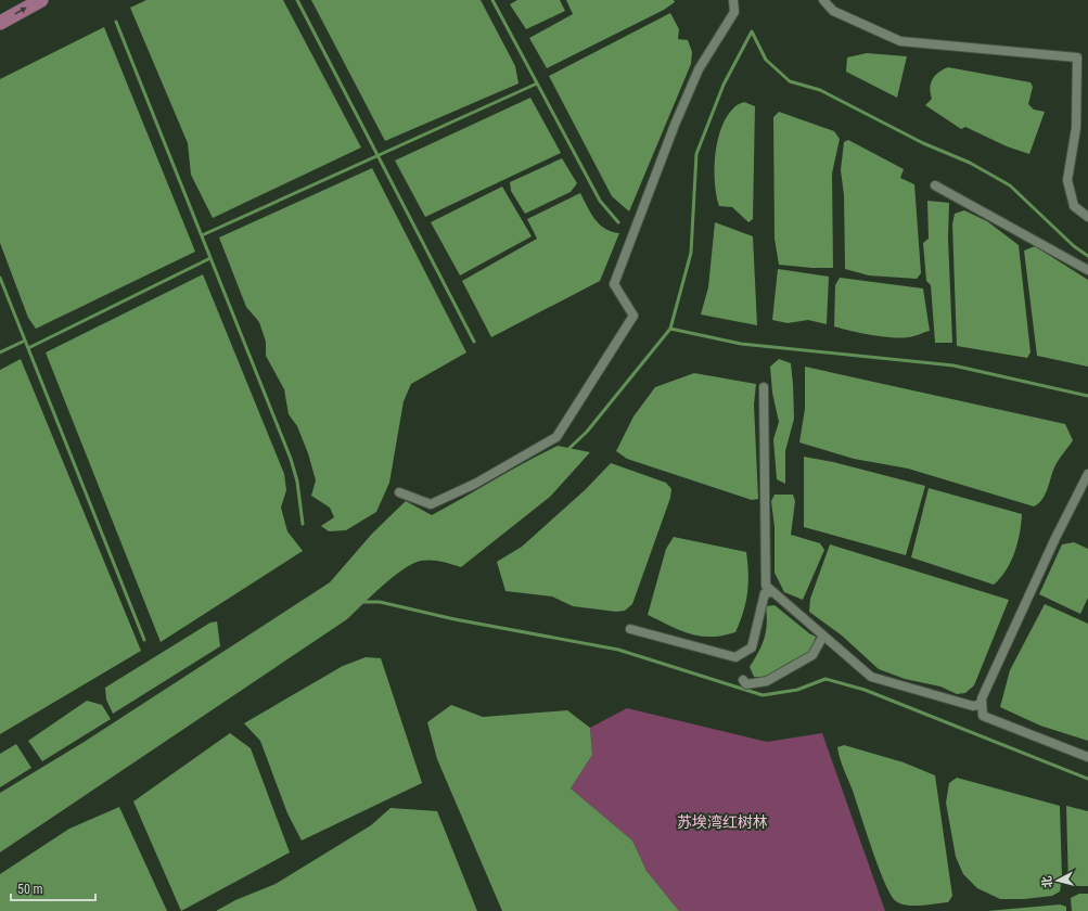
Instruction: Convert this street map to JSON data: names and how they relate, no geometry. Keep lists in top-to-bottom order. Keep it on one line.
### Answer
{"parks":["苏埃湾红树林"],"scale_bar":"50 m","north":"left"}
